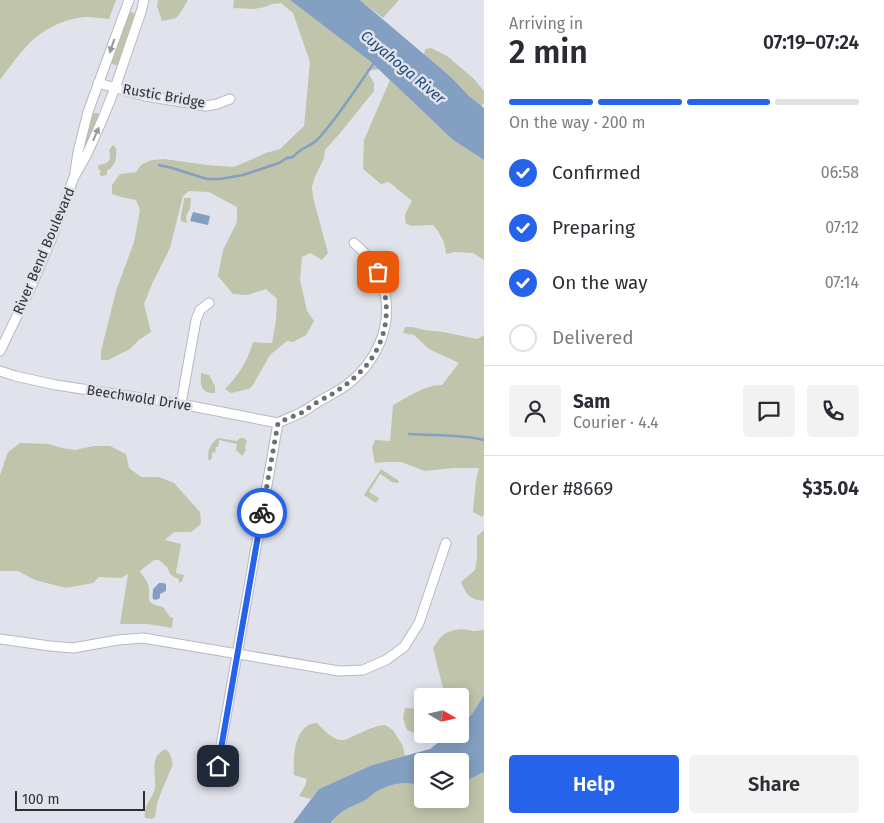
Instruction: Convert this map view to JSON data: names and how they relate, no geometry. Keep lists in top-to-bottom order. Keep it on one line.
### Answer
{"streets":{"street":["Rustic Bridge","River Bend Boulevard","Beechwold Drive"]},"crossings":[["Rustic Bridge","River Bend Boulevard"]],"water":["Cuyahoga River"],"scale_bar":"100 m","north":"right","page":{"heading":["2 min","Arriving in","07:19–07:24"],"panel":["Sam","Courier · 4.4","Order #8669","$35.04"],"bar":"On the way · 200 m","list":[["Confirmed","06:58"],["Preparing","07:12"],["On the way","07:14"],"Delivered"],"buttons":["Help","Share"],"scale":"100 m"}}
